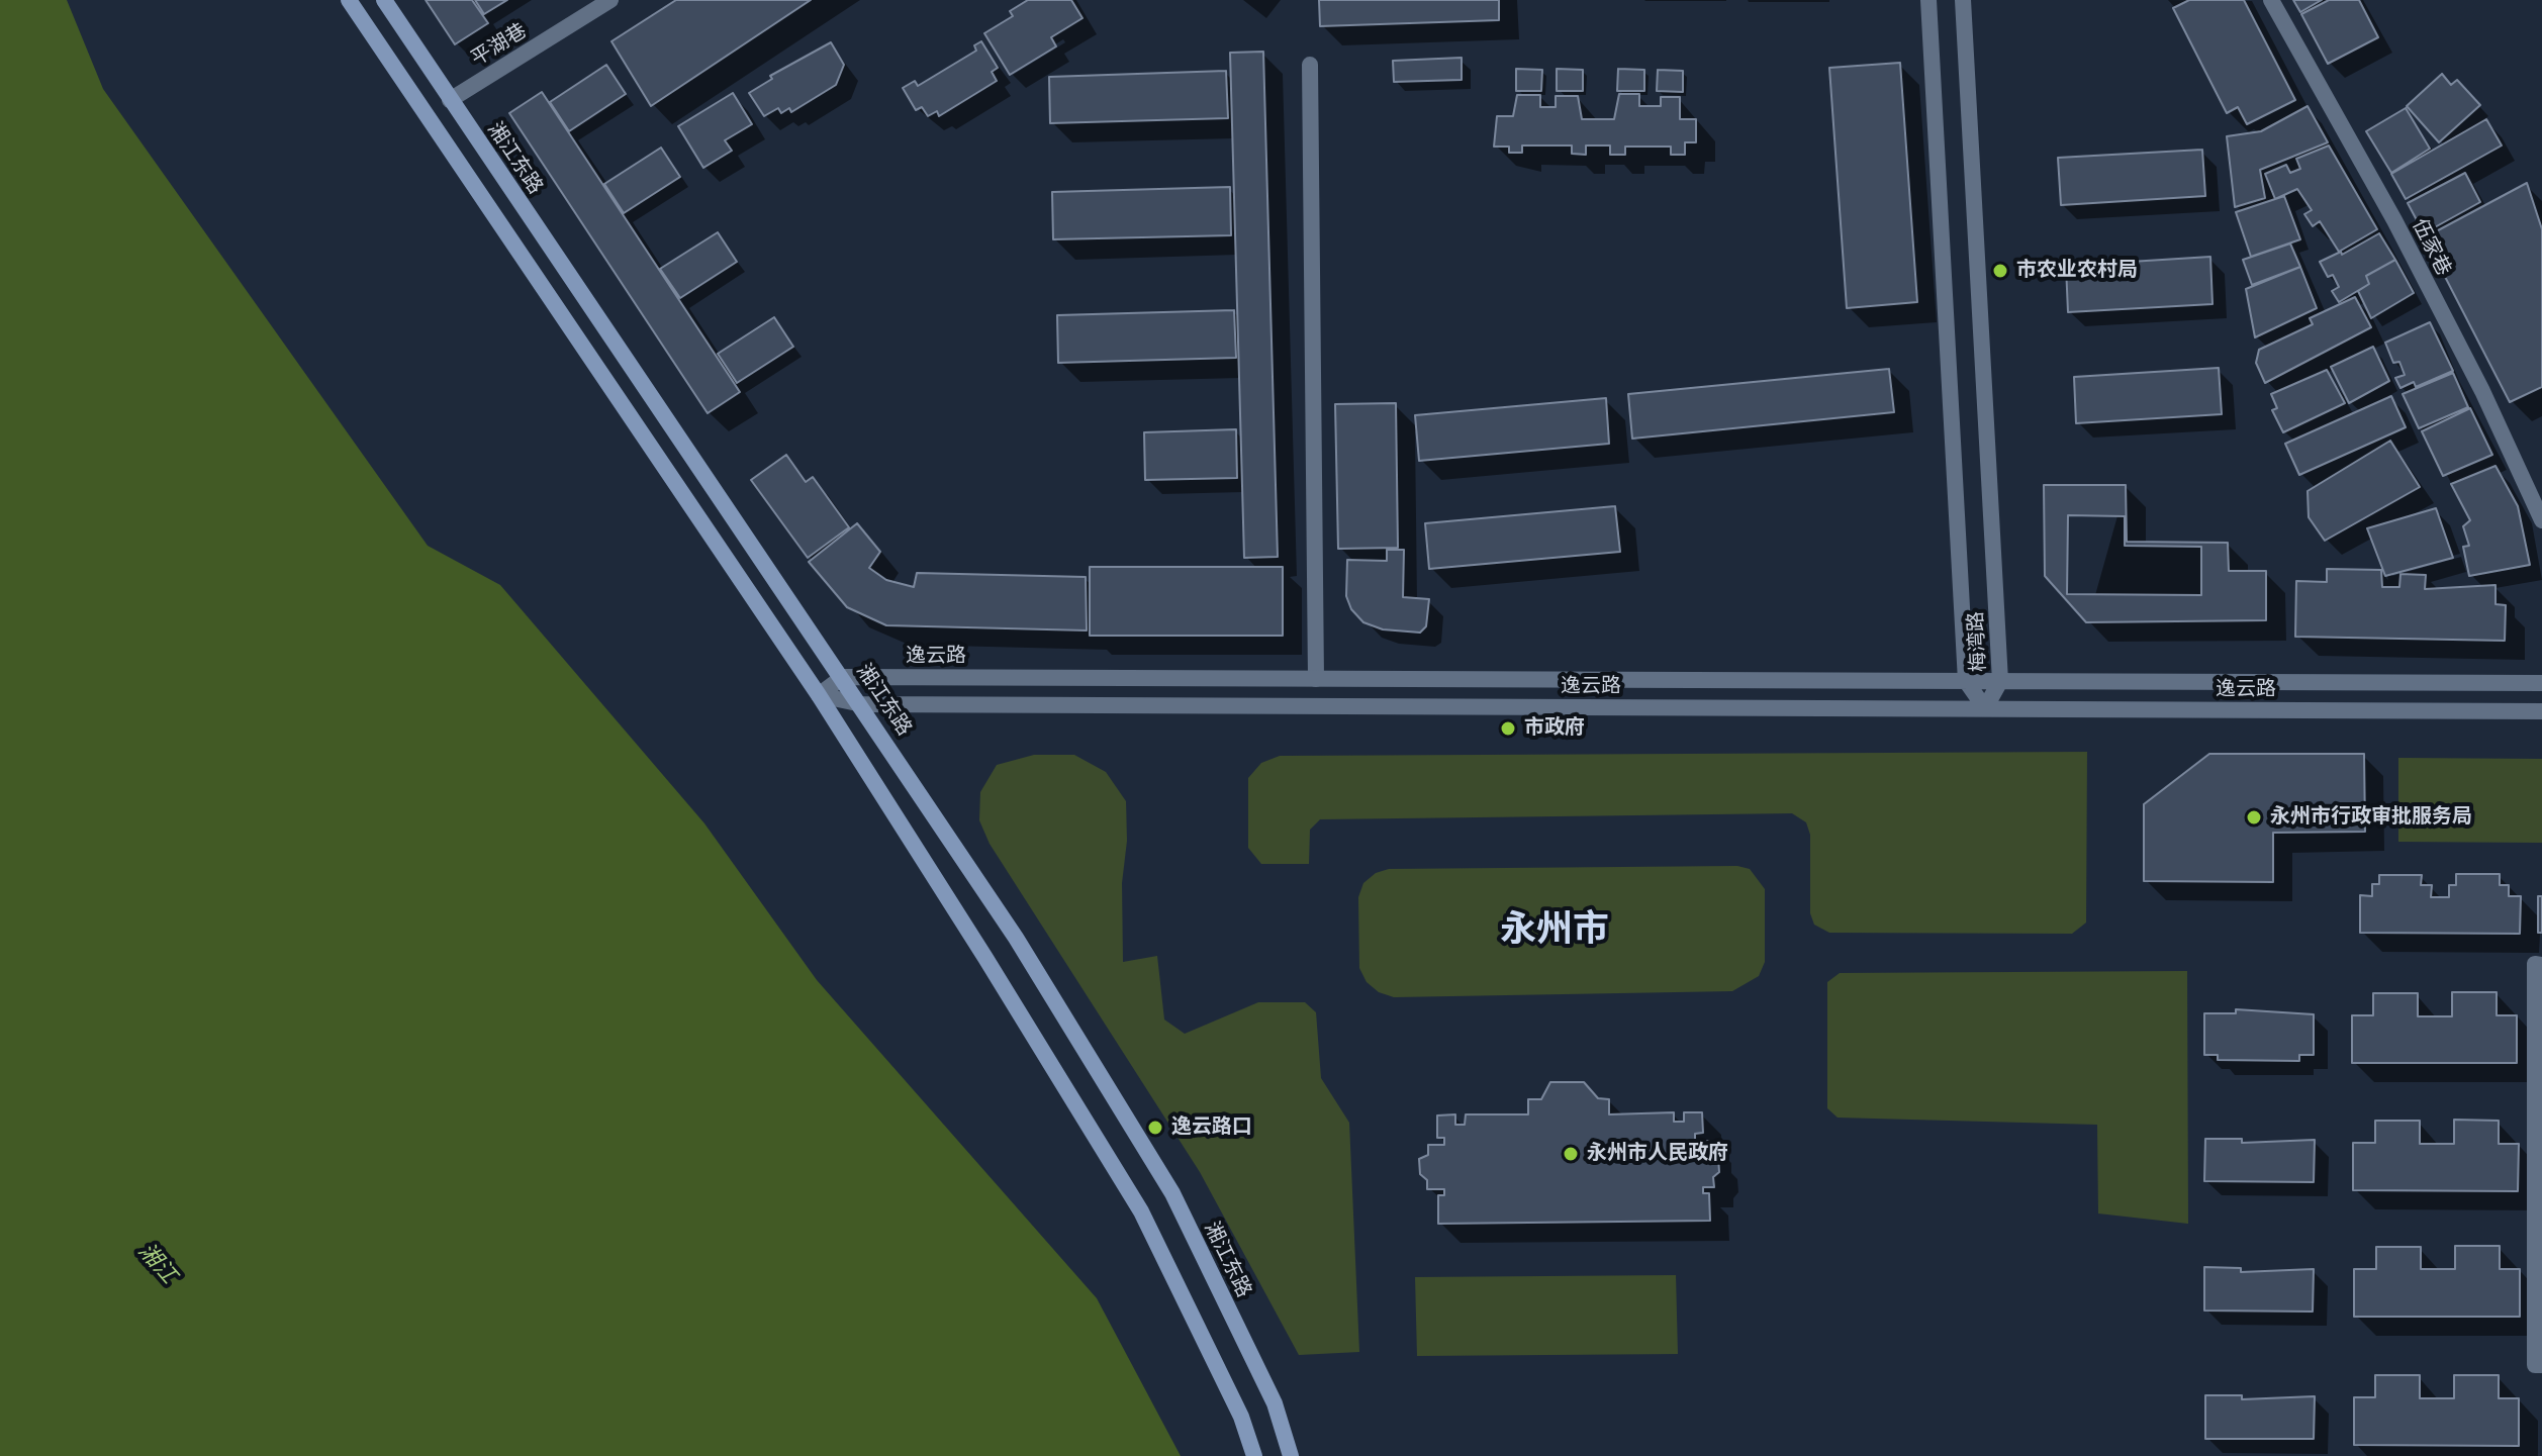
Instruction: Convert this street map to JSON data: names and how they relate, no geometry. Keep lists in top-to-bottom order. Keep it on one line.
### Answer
{"streets":{"main road":["湘江东路"],"street":["平湖巷","伍家巷","梅湾路","逸云路"]},"crossings":[["平湖巷","湘江东路"],["湘江东路","逸云路"],["梅湾路","逸云路"]],"districts":["永州市"],"water":["湘江"],"places":["市农业农村局","市政府","永州市行政审批服务局","逸云路口","永州市人民政府"]}
